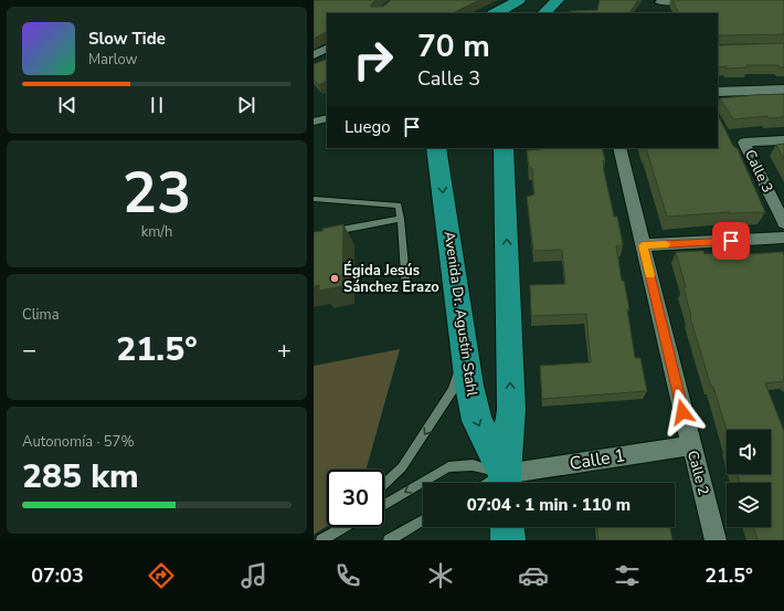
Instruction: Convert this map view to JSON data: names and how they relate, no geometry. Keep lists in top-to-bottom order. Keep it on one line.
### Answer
{"streets":{"highway":["Avenida Dr. Agustín Stahl"],"street":["Calle 3","Calle 1","Calle 2"]},"crossings":[["Avenida Dr. Agustín Stahl","Calle 1"],["Calle 1","Calle 2"]],"places":["Égida Jesús Sánchez Erazo"],"page":{"turn":["70 m","Calle 3"],"song":["Slow Tide","Marlow"],"then":"Luego","tile":[["23","km/h"],"Clima",["Autonomía · 57%","285 km"]],"heat":["−","21.5°","+"],"limit":"30","trip":"07:04 · 1 min · 110 m","tabs":["07:03","21.5°"]}}
